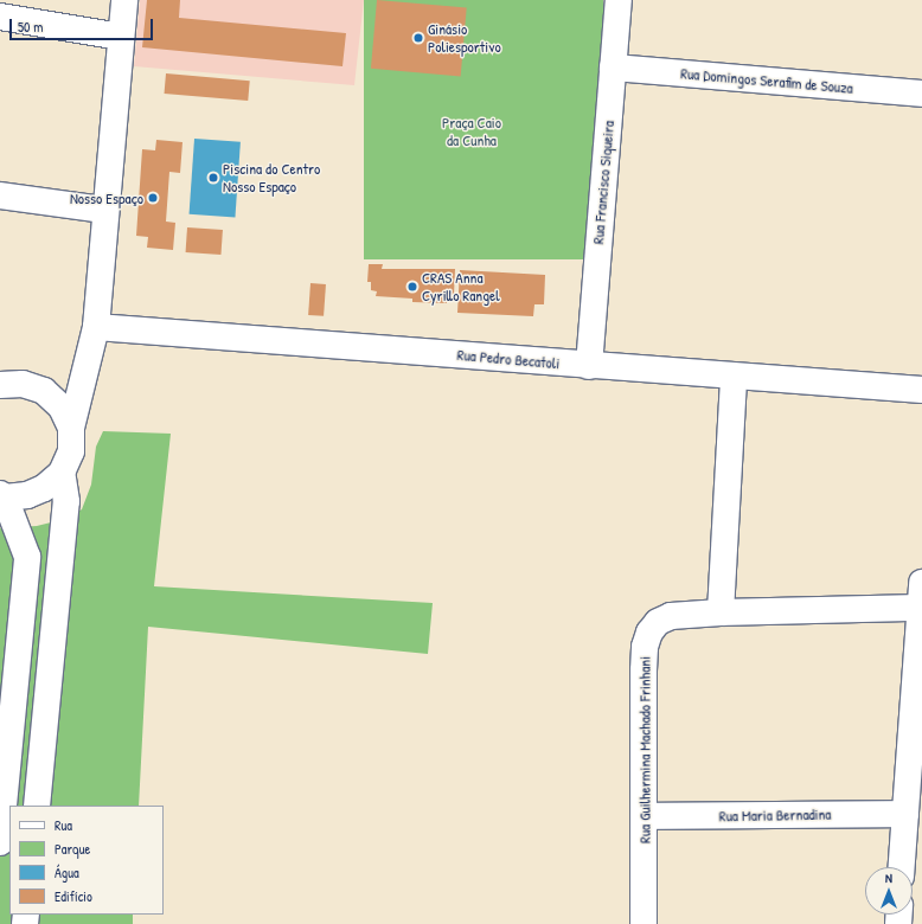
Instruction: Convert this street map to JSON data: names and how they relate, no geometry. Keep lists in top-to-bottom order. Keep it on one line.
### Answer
{"streets":{"street":["Rua Domingos Serafim de Souza","Rua Francisco Siqueira","Rua Pedro Becatoli","Rua Guilhermina Machado Frinhani","Rua Maria Bernadina"]},"crossings":[["Rua Domingos Serafim de Souza","Rua Francisco Siqueira"],["Rua Francisco Siqueira","Rua Pedro Becatoli"],["Rua Guilhermina Machado Frinhani","Rua Maria Bernadina"]],"parks":["Praça Caio da Cunha"],"places":["Ginásio Poliesportivo","Piscina do Centro Nosso Espaço","Nosso Espaço","CRAS Anna Cyrillo Rangel"],"legend":["Rua","Parque","Água","Edifício"],"scale_bar":"50 m","north":"top"}
